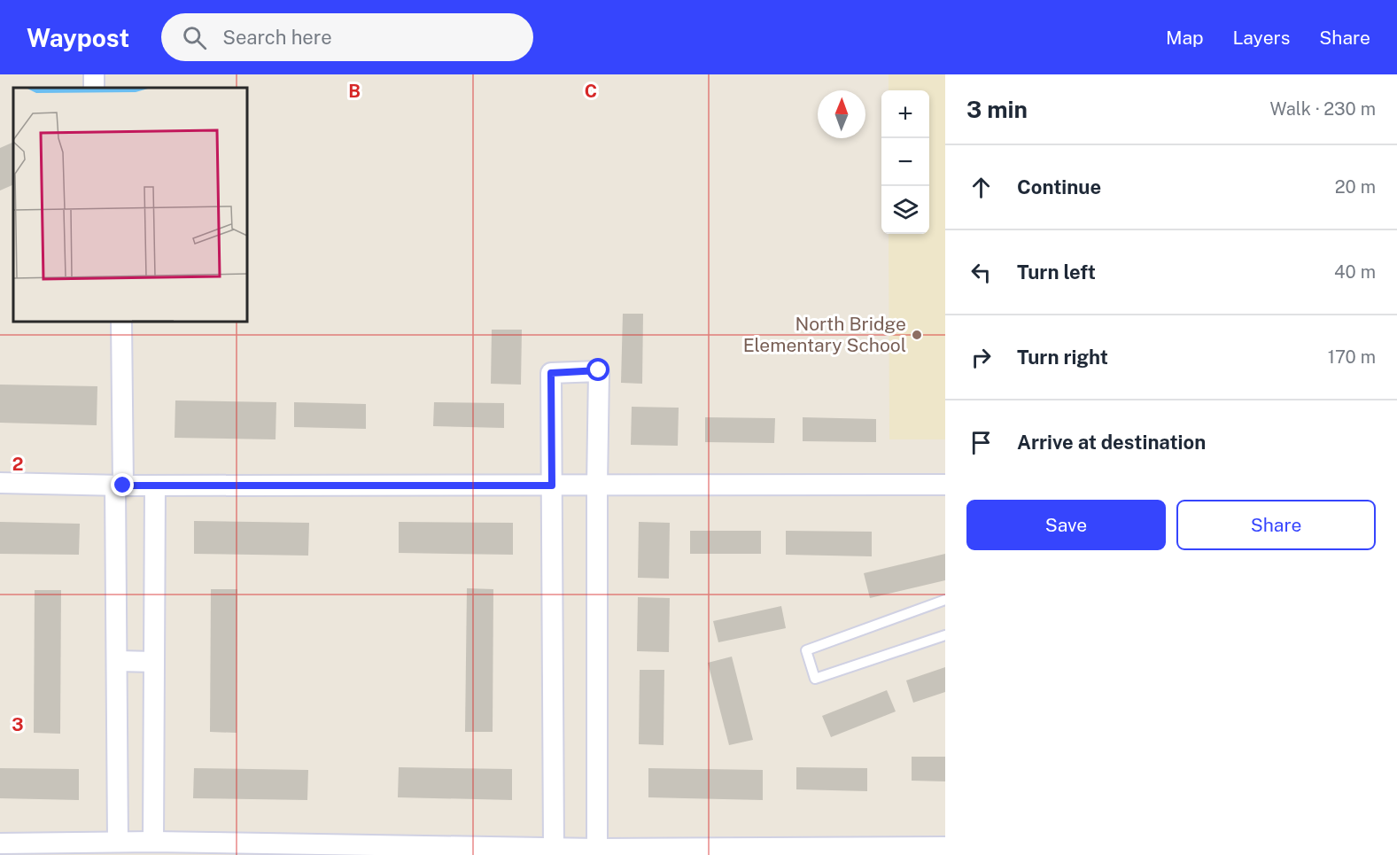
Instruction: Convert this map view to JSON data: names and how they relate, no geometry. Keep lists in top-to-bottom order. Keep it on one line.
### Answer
{"places":["North Bridge Elementary School"],"north":"top","page":{"header":"Waypost","search":"Search here","nav":["Map","Layers","Share"],"heading":["3 min","Walk · 230 m"],"map_buttons":["+","−"],"list":[["Continue","20 m"],["Turn left","40 m"],["Turn right","170 m"],"Arrive at destination"],"buttons":["Save","Share"]},"grid":{"columns":["B","C"],"rows":["2","3"]}}
